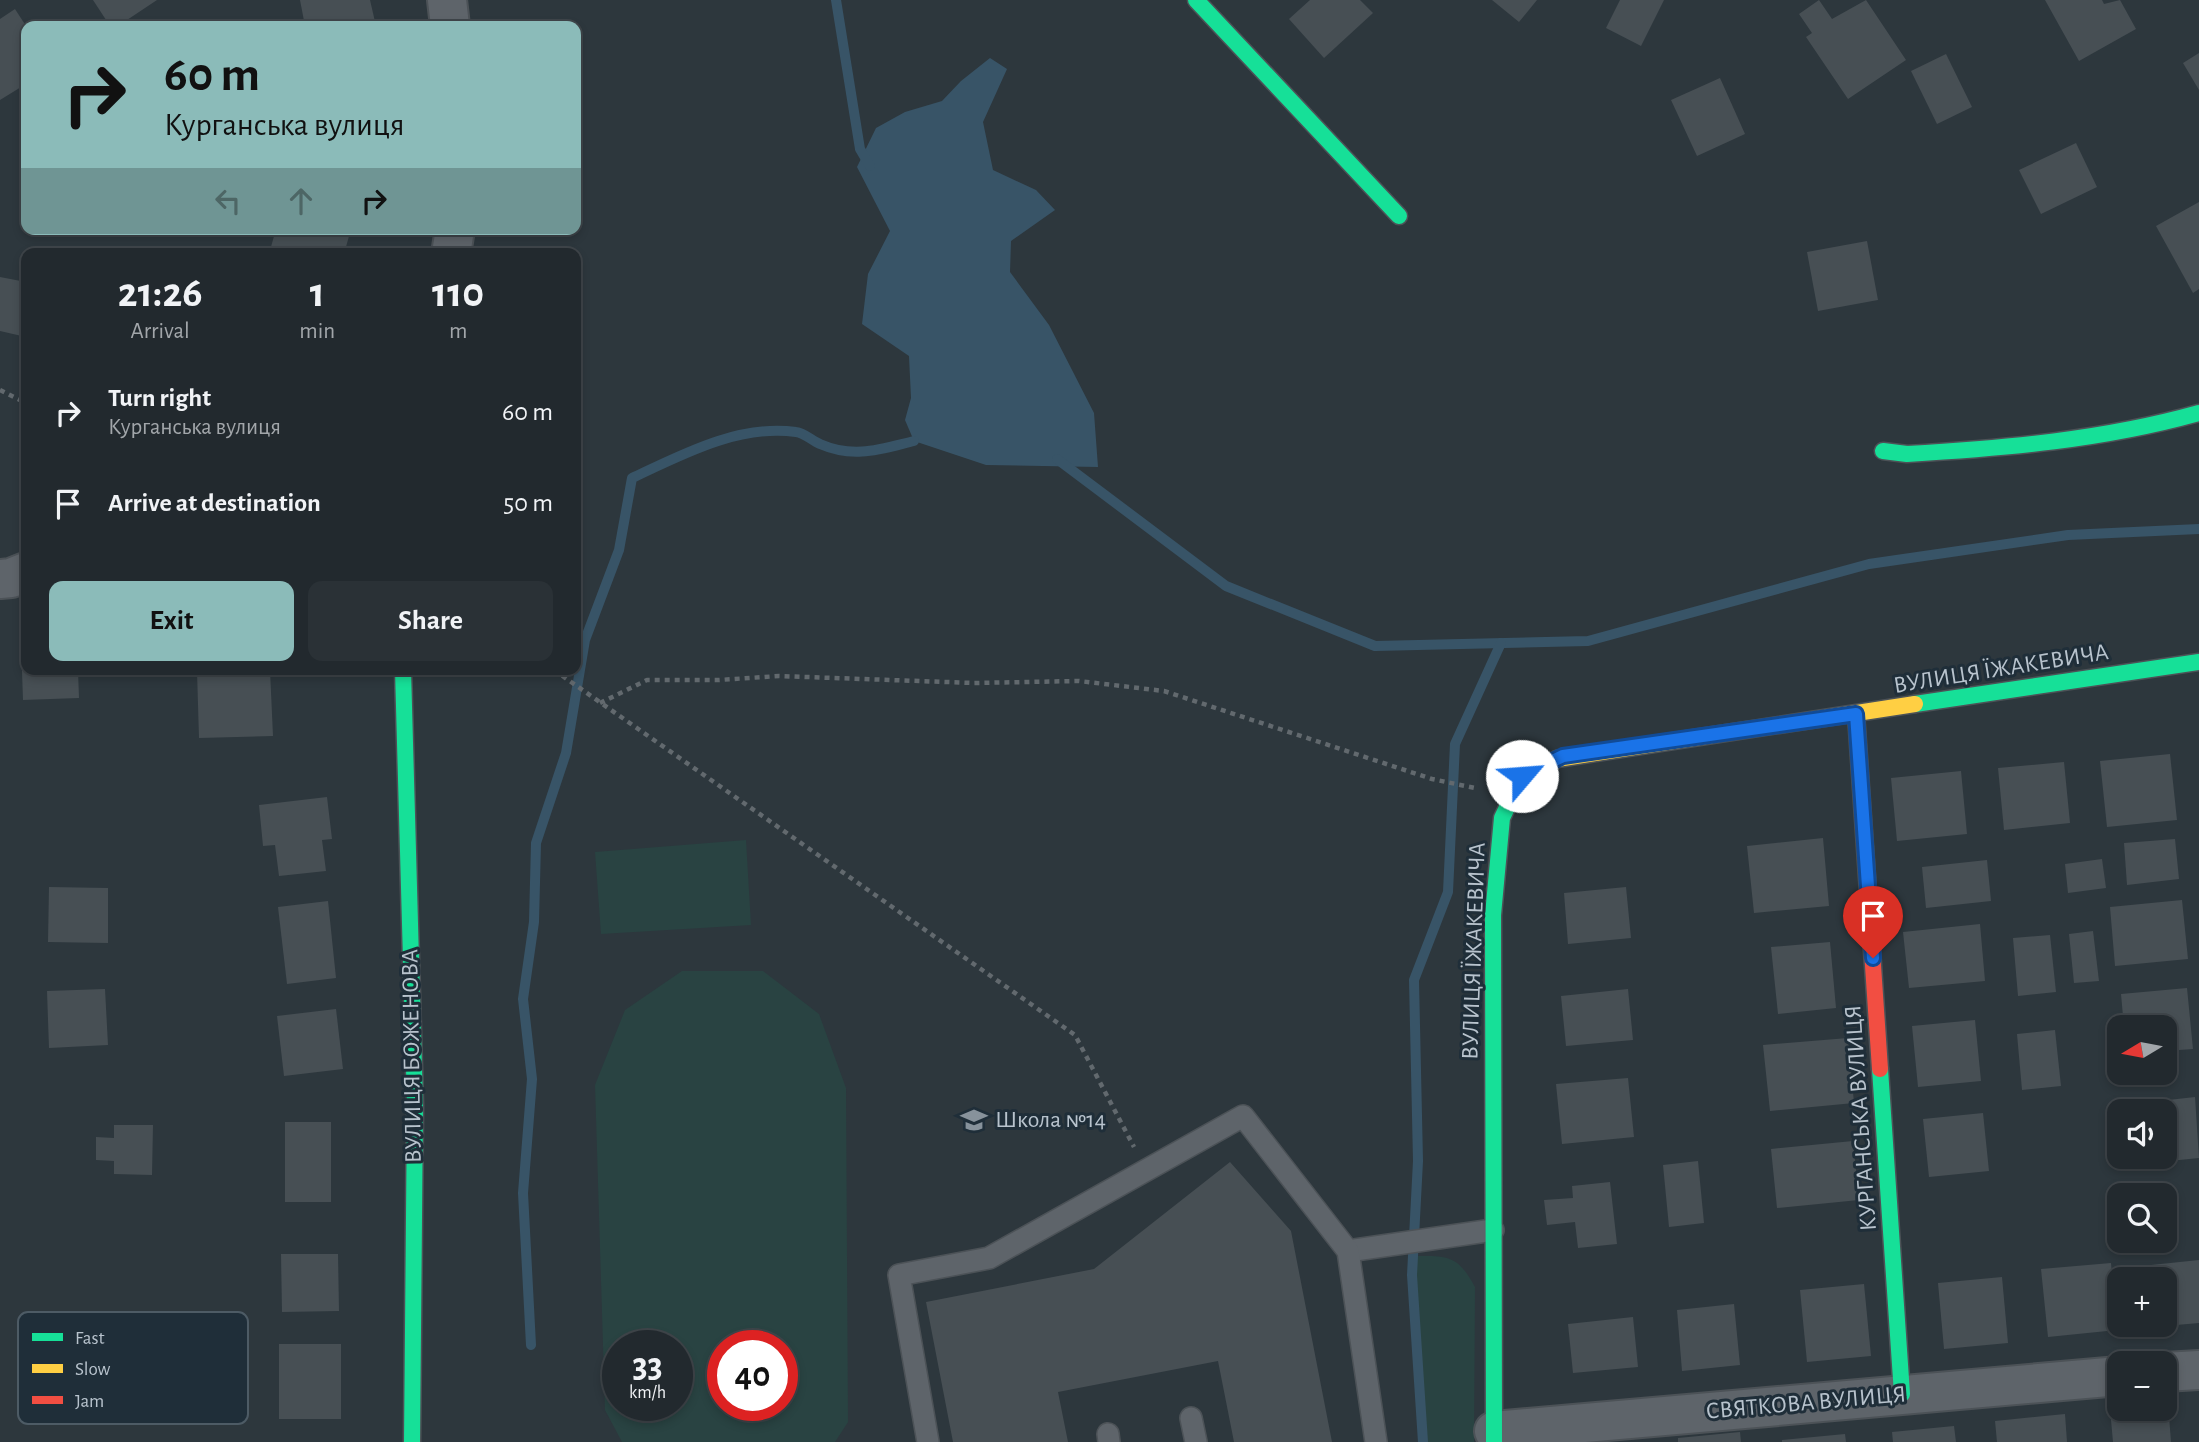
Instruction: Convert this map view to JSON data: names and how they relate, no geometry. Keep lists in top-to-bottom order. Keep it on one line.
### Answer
{"streets":{"street":["ВУЛИЦЯ ЇЖАКЕВИЧА","ВУЛИЦЯ БОЖЕНОВА","КУРГАНСЬКА ВУЛИЦЯ","СВЯТКОВА ВУЛИЦЯ"]},"crossings":[["ВУЛИЦЯ ЇЖАКЕВИЧА","КУРГАНСЬКА ВУЛИЦЯ"],["ВУЛИЦЯ ЇЖАКЕВИЧА","СВЯТКОВА ВУЛИЦЯ"],["КУРГАНСЬКА ВУЛИЦЯ","СВЯТКОВА ВУЛИЦЯ"]],"places":{"school or university":["Школа №14"]},"legend":["Fast","Slow","Jam"],"north":"left","page":{"turn":["60 m","Курганська вулиця"],"eta":["21:26","Arrival","1","min","110","m"],"list":[{"name":"Turn right","note":"Курганська вулиця","value":"60 m"},{"name":"Arrive at destination","value":"50 m"}],"buttons":["Exit","Share"],"map_buttons":["+","−"],"speed":"33 km/h","limit":"40"}}
